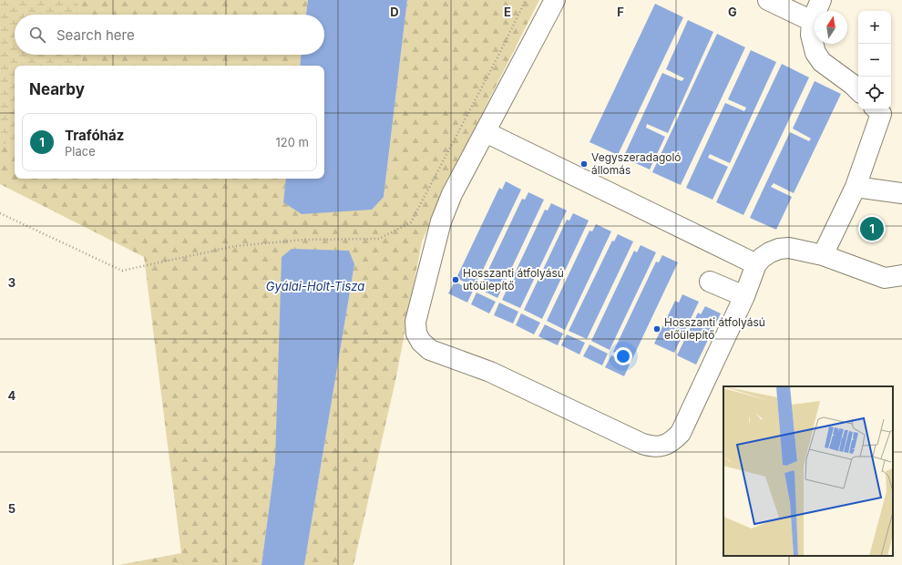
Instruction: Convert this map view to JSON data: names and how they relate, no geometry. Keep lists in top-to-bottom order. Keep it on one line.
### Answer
{"water":["Gyálai-Holt-Tisza"],"places":["Vegyszeradagoló állomás","Hosszanti átfolyású utóülepítő","Hosszanti átfolyású előülepítő"],"north":"top","page":{"map_buttons":["+","−"],"search":"Search here","heading":"Nearby","list":[{"mark":"1","name":"Trafóház","note":"Place","value":"120 m"}],"pins":"1"},"grid":{"columns":["D","E","F","G"],"rows":["3","4","5"]}}
